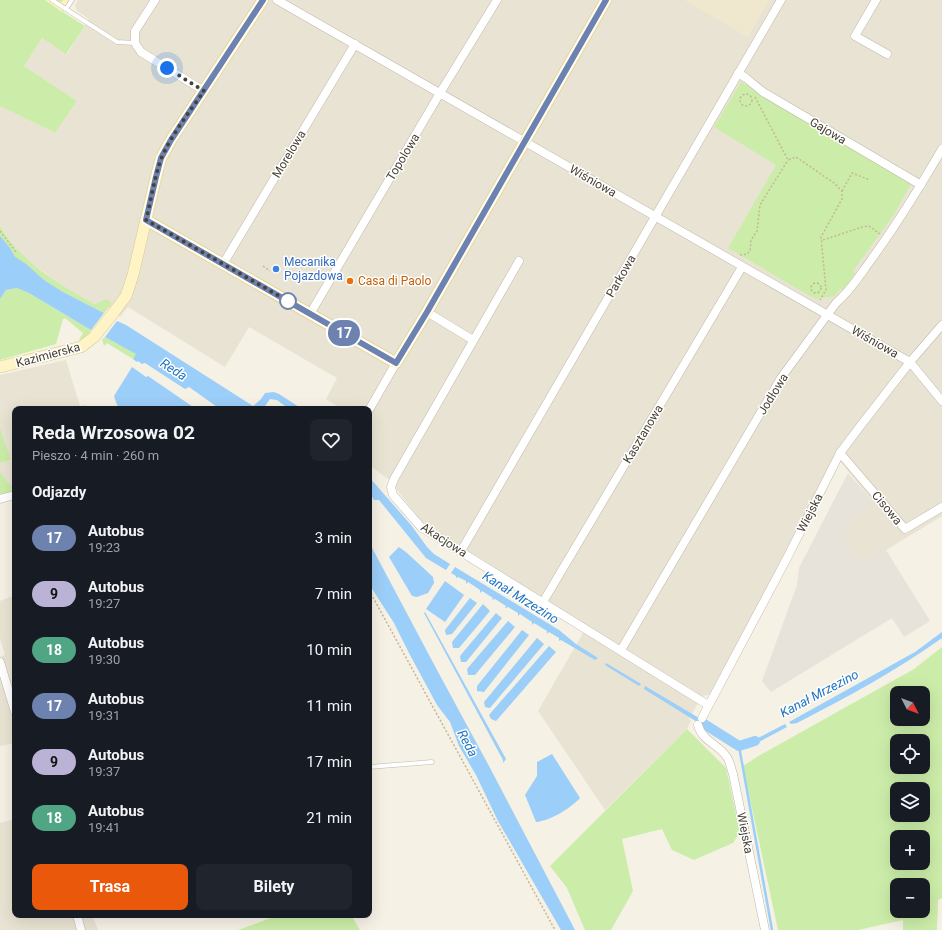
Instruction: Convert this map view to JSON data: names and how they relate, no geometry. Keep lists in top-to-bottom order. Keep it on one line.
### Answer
{"streets":{"street":["Gajowa","Morelowa","Topolowa","Wiśniowa","Parkowa","Kazimierska","Jodłowa","Kasztanowa","Cisowa","Wiejska","Akacjowa"]},"crossings":[["Gajowa","Parkowa"],["Gajowa","Jodłowa"],["Morelowa","Wiśniowa"],["Topolowa","Wiśniowa"],["Wiśniowa","Parkowa"],["Wiśniowa","Jodłowa"],["Wiśniowa","Kasztanowa"],["Wiśniowa","Wiejska"],["Parkowa","Akacjowa"],["Jodłowa","Akacjowa"],["Kasztanowa","Akacjowa"],["Cisowa","Wiejska"],["Wiejska","Akacjowa"]],"water":["Reda","Kanał Mrzezino"],"places":["Mecanika Pojazdowa","Casa di Paolo"],"lines":["bus line 17"],"north":"bottom right","page":{"on_map":"17","heading":[["Reda Wrzosowa 02","Pieszo · 4 min · 260 m"],"Odjazdy"],"list":[{"mark":"17","name":"Autobus","note":"19:23","value":"3 min"},{"mark":"9","name":"Autobus","note":"19:27","value":"7 min"},{"mark":"18","name":"Autobus","note":"19:30","value":"10 min"},{"mark":"17","name":"Autobus","note":"19:31","value":"11 min"},{"mark":"9","name":"Autobus","note":"19:37","value":"17 min"},{"mark":"18","name":"Autobus","note":"19:41","value":"21 min"}],"map_buttons":["+","−"],"buttons":["Trasa","Bilety"]}}
